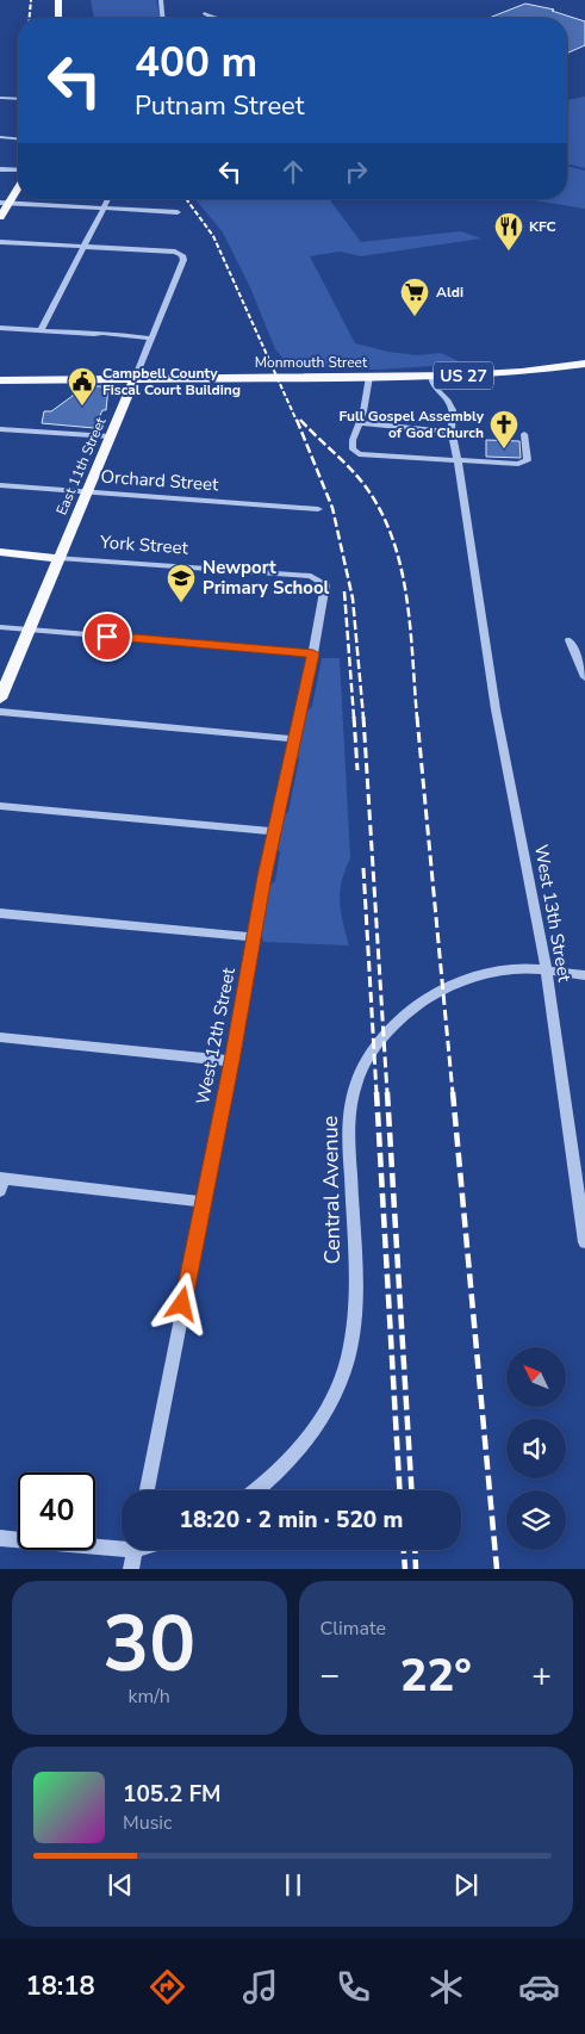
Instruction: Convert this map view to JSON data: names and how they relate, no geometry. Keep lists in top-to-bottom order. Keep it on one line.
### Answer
{"streets":{"main road":["Monmouth Street","US 27","East 11th Street","York Street"],"street":["Orchard Street","West 13th Street","West 12th Street","Central Avenue"]},"crossings":[["Monmouth Street","East 11th Street"],["Monmouth Street","West 13th Street"],["East 11th Street","Orchard Street"],["East 11th Street","York Street"],["York Street","West 12th Street"],["West 13th Street","Central Avenue"]],"places":{"restaurant":["KFC"],"supermarket":["Aldi"],"public building":["Campbell County Fiscal Court Building"],"church":["Full Gospel Assembly of God Church"],"school or university":["Newport Primary School"]},"north":"top left","page":{"turn":["400 m","Putnam Street"],"limit":"40","trip":"18:20 · 2 min · 520 m","tile":[["30","km/h"],"Climate"],"heat":["−","22°","+"],"song":["105.2 FM","Music"],"tabs":"18:18"}}
